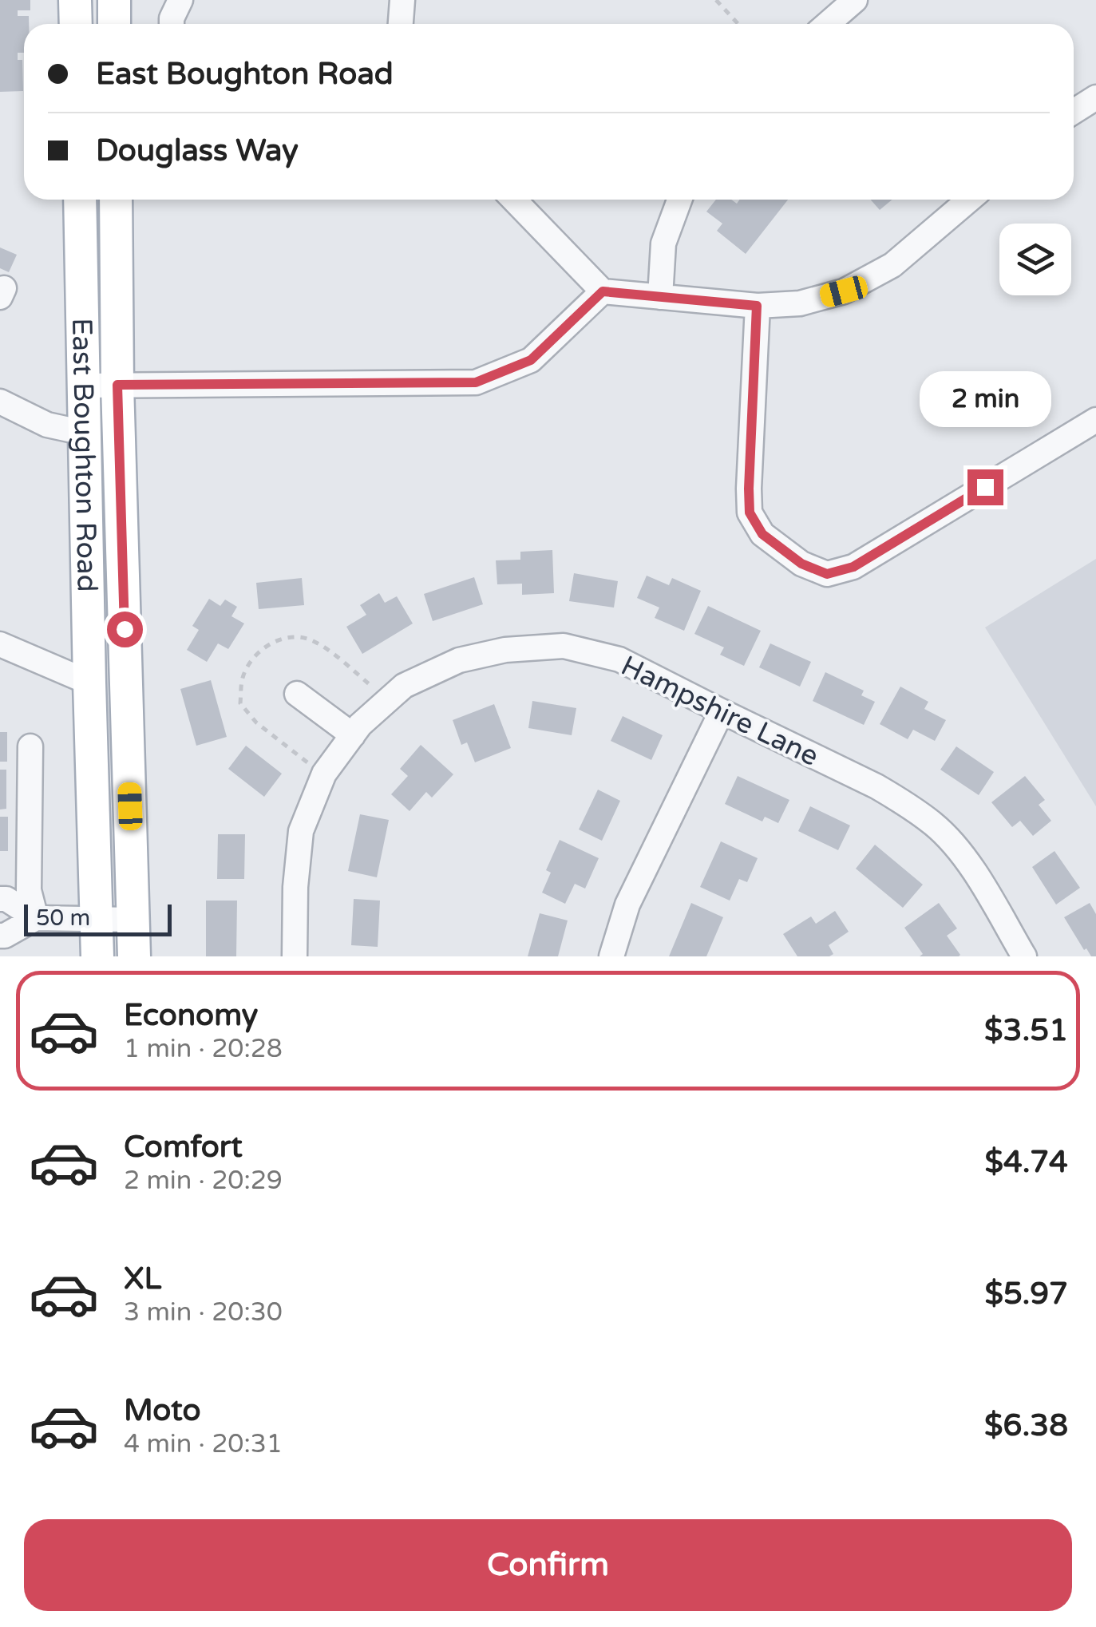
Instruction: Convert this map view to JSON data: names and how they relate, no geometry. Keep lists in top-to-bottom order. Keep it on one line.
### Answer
{"streets":{"main road":["East Boughton Road"],"street":["Hampshire Lane"]},"scale_bar":"50 m","page":{"banner":["East Boughton Road","Douglass Way"],"bubble":"2 min","scale":"50 m","list":[{"name":"Economy","note":"1 min · 20:28","value":"$3.51"},{"name":"Comfort","note":"2 min · 20:29","value":"$4.74"},{"name":"XL","note":"3 min · 20:30","value":"$5.97"},{"name":"Moto","note":"4 min · 20:31","value":"$6.38"}],"buttons":"Confirm"}}
